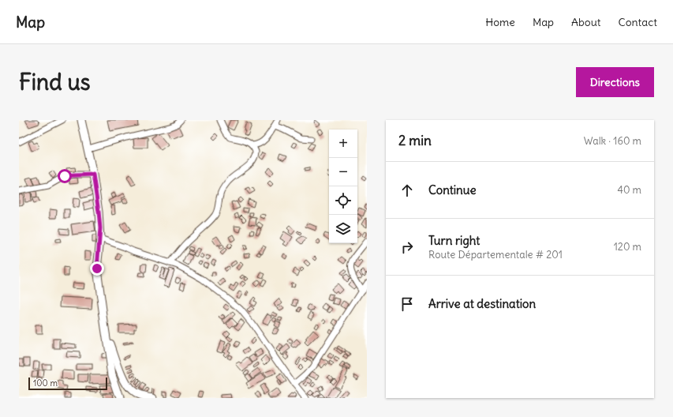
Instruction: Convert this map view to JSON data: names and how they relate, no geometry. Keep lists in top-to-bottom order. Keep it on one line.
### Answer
{"scale_bar":"100 m","page":{"header":"Map","nav":["Home","Map","About","Contact"],"buttons":"Directions","title":"Find us","heading":["2 min","Walk · 160 m"],"map_buttons":["+","−"],"list":[["Continue","40 m"],["Turn right","Route Départementale # 201","120 m"],"Arrive at destination"],"scale":"100 m"}}
